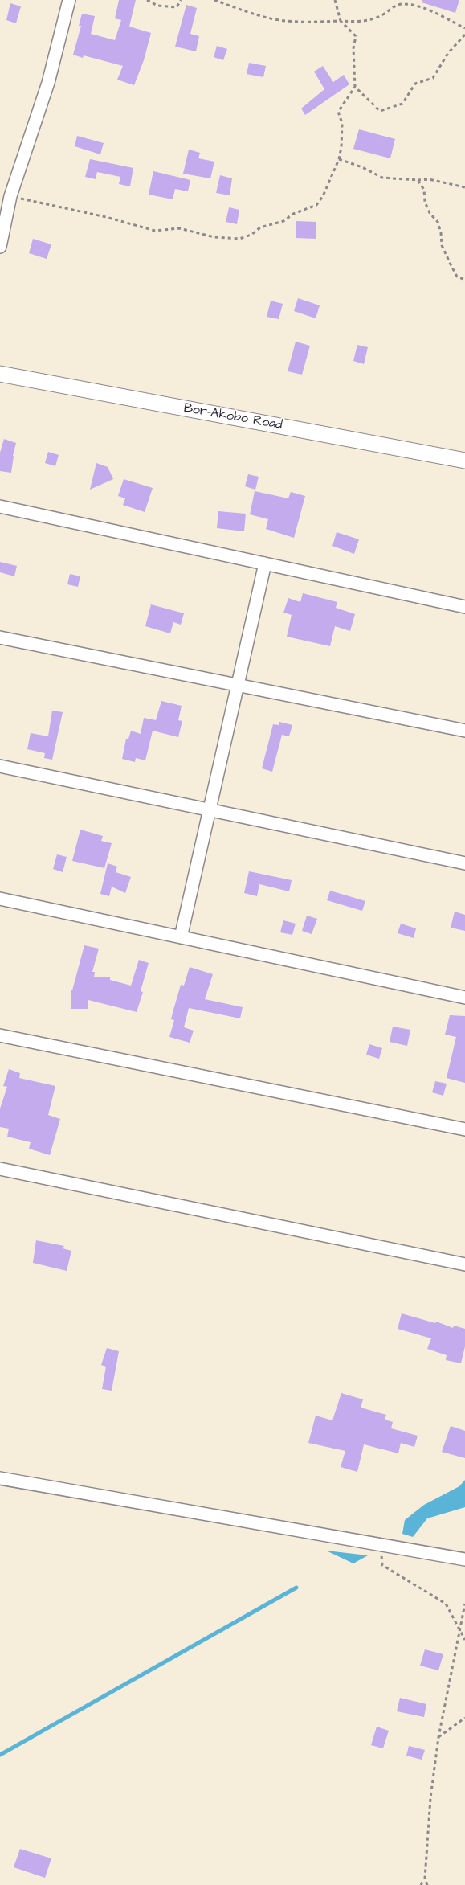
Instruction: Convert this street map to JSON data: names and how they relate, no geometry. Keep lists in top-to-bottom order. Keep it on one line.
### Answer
{"streets":{"street":["Bor-Akobo Road"]}}
